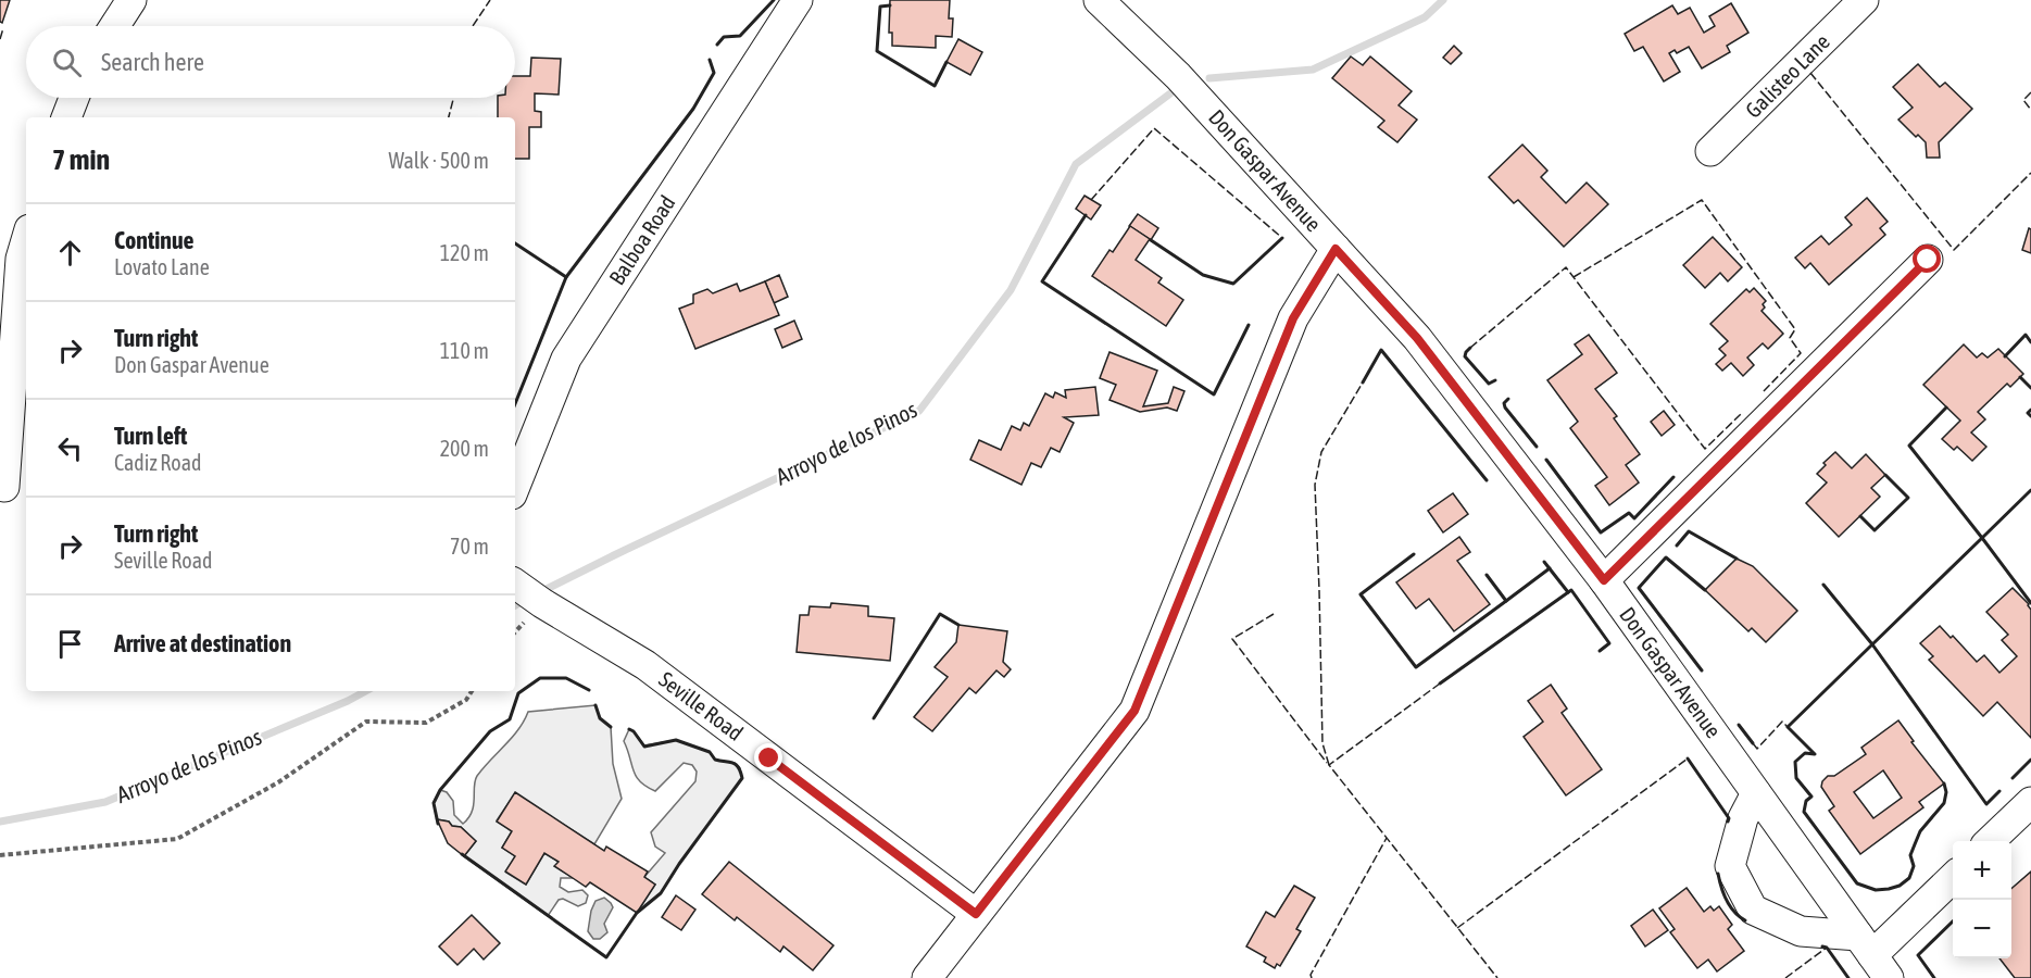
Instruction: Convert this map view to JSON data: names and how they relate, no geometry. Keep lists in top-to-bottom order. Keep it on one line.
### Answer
{"streets":{"street":["Galisteo Lane","Don Gaspar Avenue","Balboa Road","Seville Road"]},"water":["Arroyo de los Pinos"],"page":{"search":"Search here","heading":["7 min","Walk · 500 m"],"list":[["Continue","Lovato Lane","120 m"],["Turn right","Don Gaspar Avenue","110 m"],["Turn left","Cadiz Road","200 m"],["Turn right","Seville Road","70 m"],"Arrive at destination"],"map_buttons":["+","−"]}}
